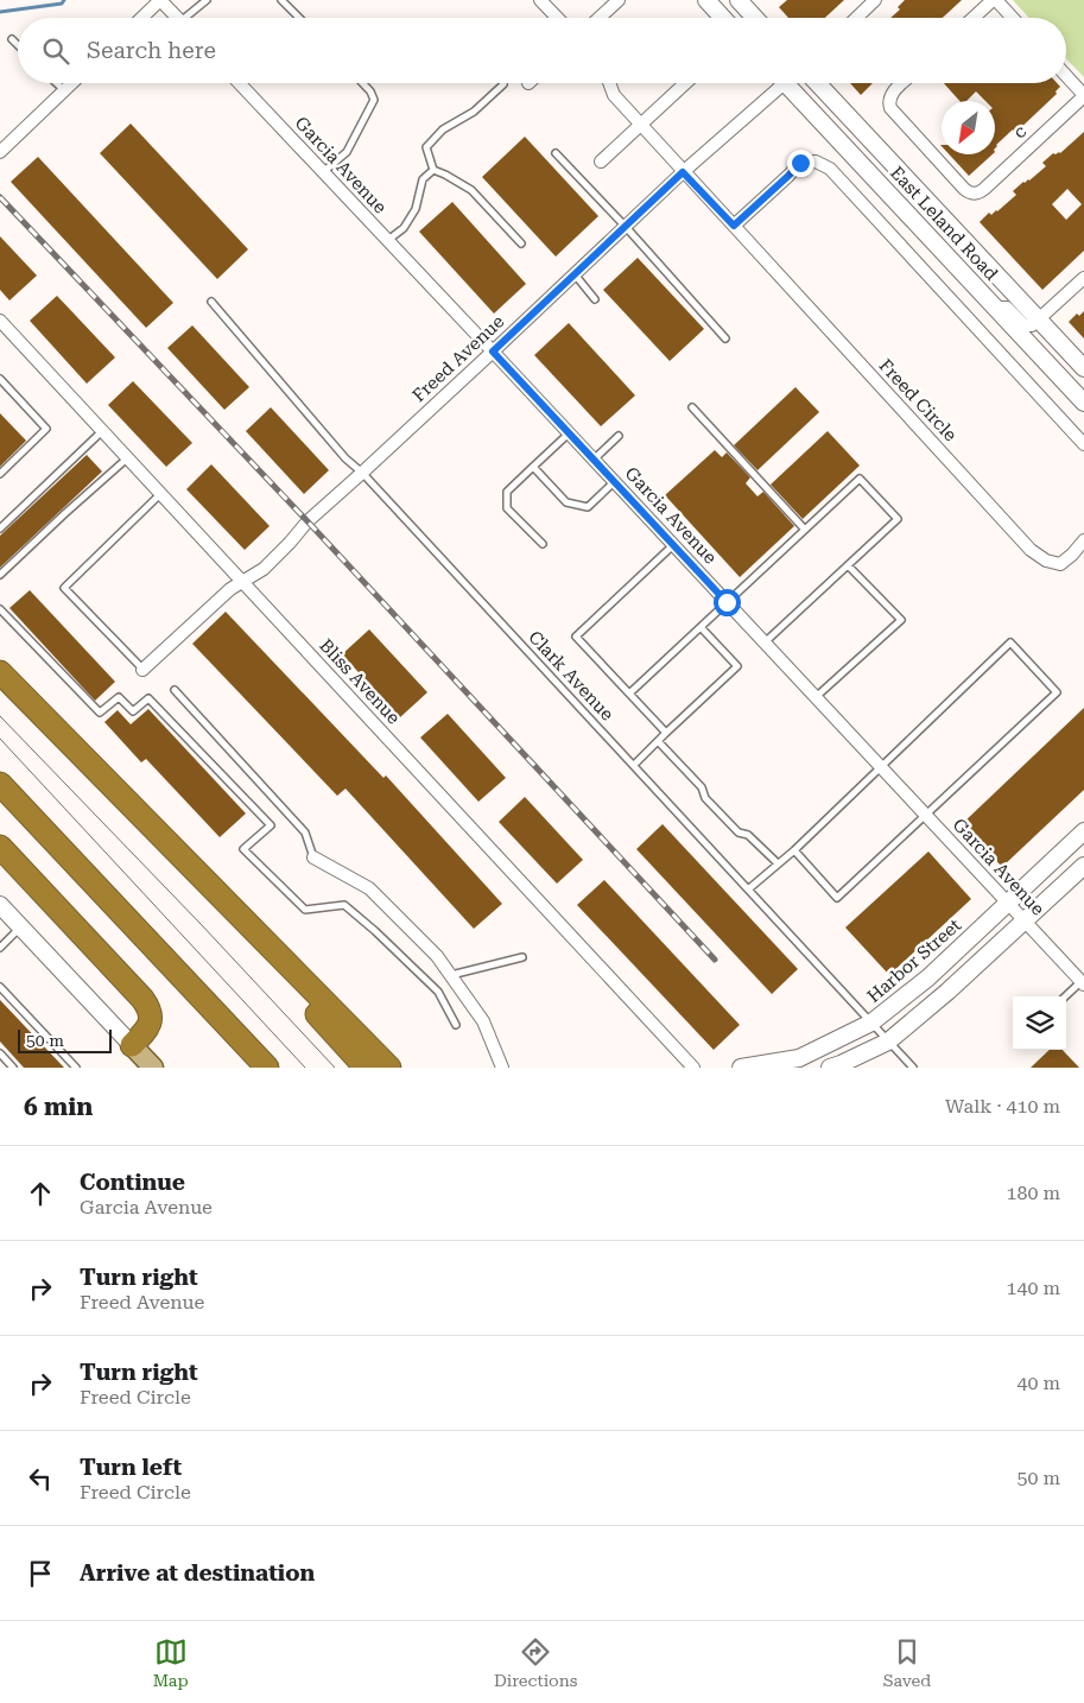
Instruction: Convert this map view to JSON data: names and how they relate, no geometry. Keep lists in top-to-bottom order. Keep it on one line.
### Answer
{"streets":{"main road":["East Leland Road","Harbor Street"],"street":["c","Garcia Avenue","Freed Avenue","Freed Circle","Bliss Avenue"],"lane":["Clark Avenue"]},"crossings":[["Garcia Avenue","Freed Avenue"],["Garcia Avenue","Harbor Street"],["Freed Avenue","Freed Circle"],["Freed Avenue","Clark Avenue"],["Freed Avenue","Bliss Avenue"],["Clark Avenue","Harbor Street"]],"scale_bar":"50 m","north":"bottom left","page":{"search":"Search here","scale":"50 m","heading":["6 min","Walk · 410 m"],"list":[["Continue","Garcia Avenue","180 m"],["Turn right","Freed Avenue","140 m"],["Turn right","Freed Circle","40 m"],["Turn left","Freed Circle","50 m"],"Arrive at destination"],"nav":["Map","Directions","Saved"]}}
